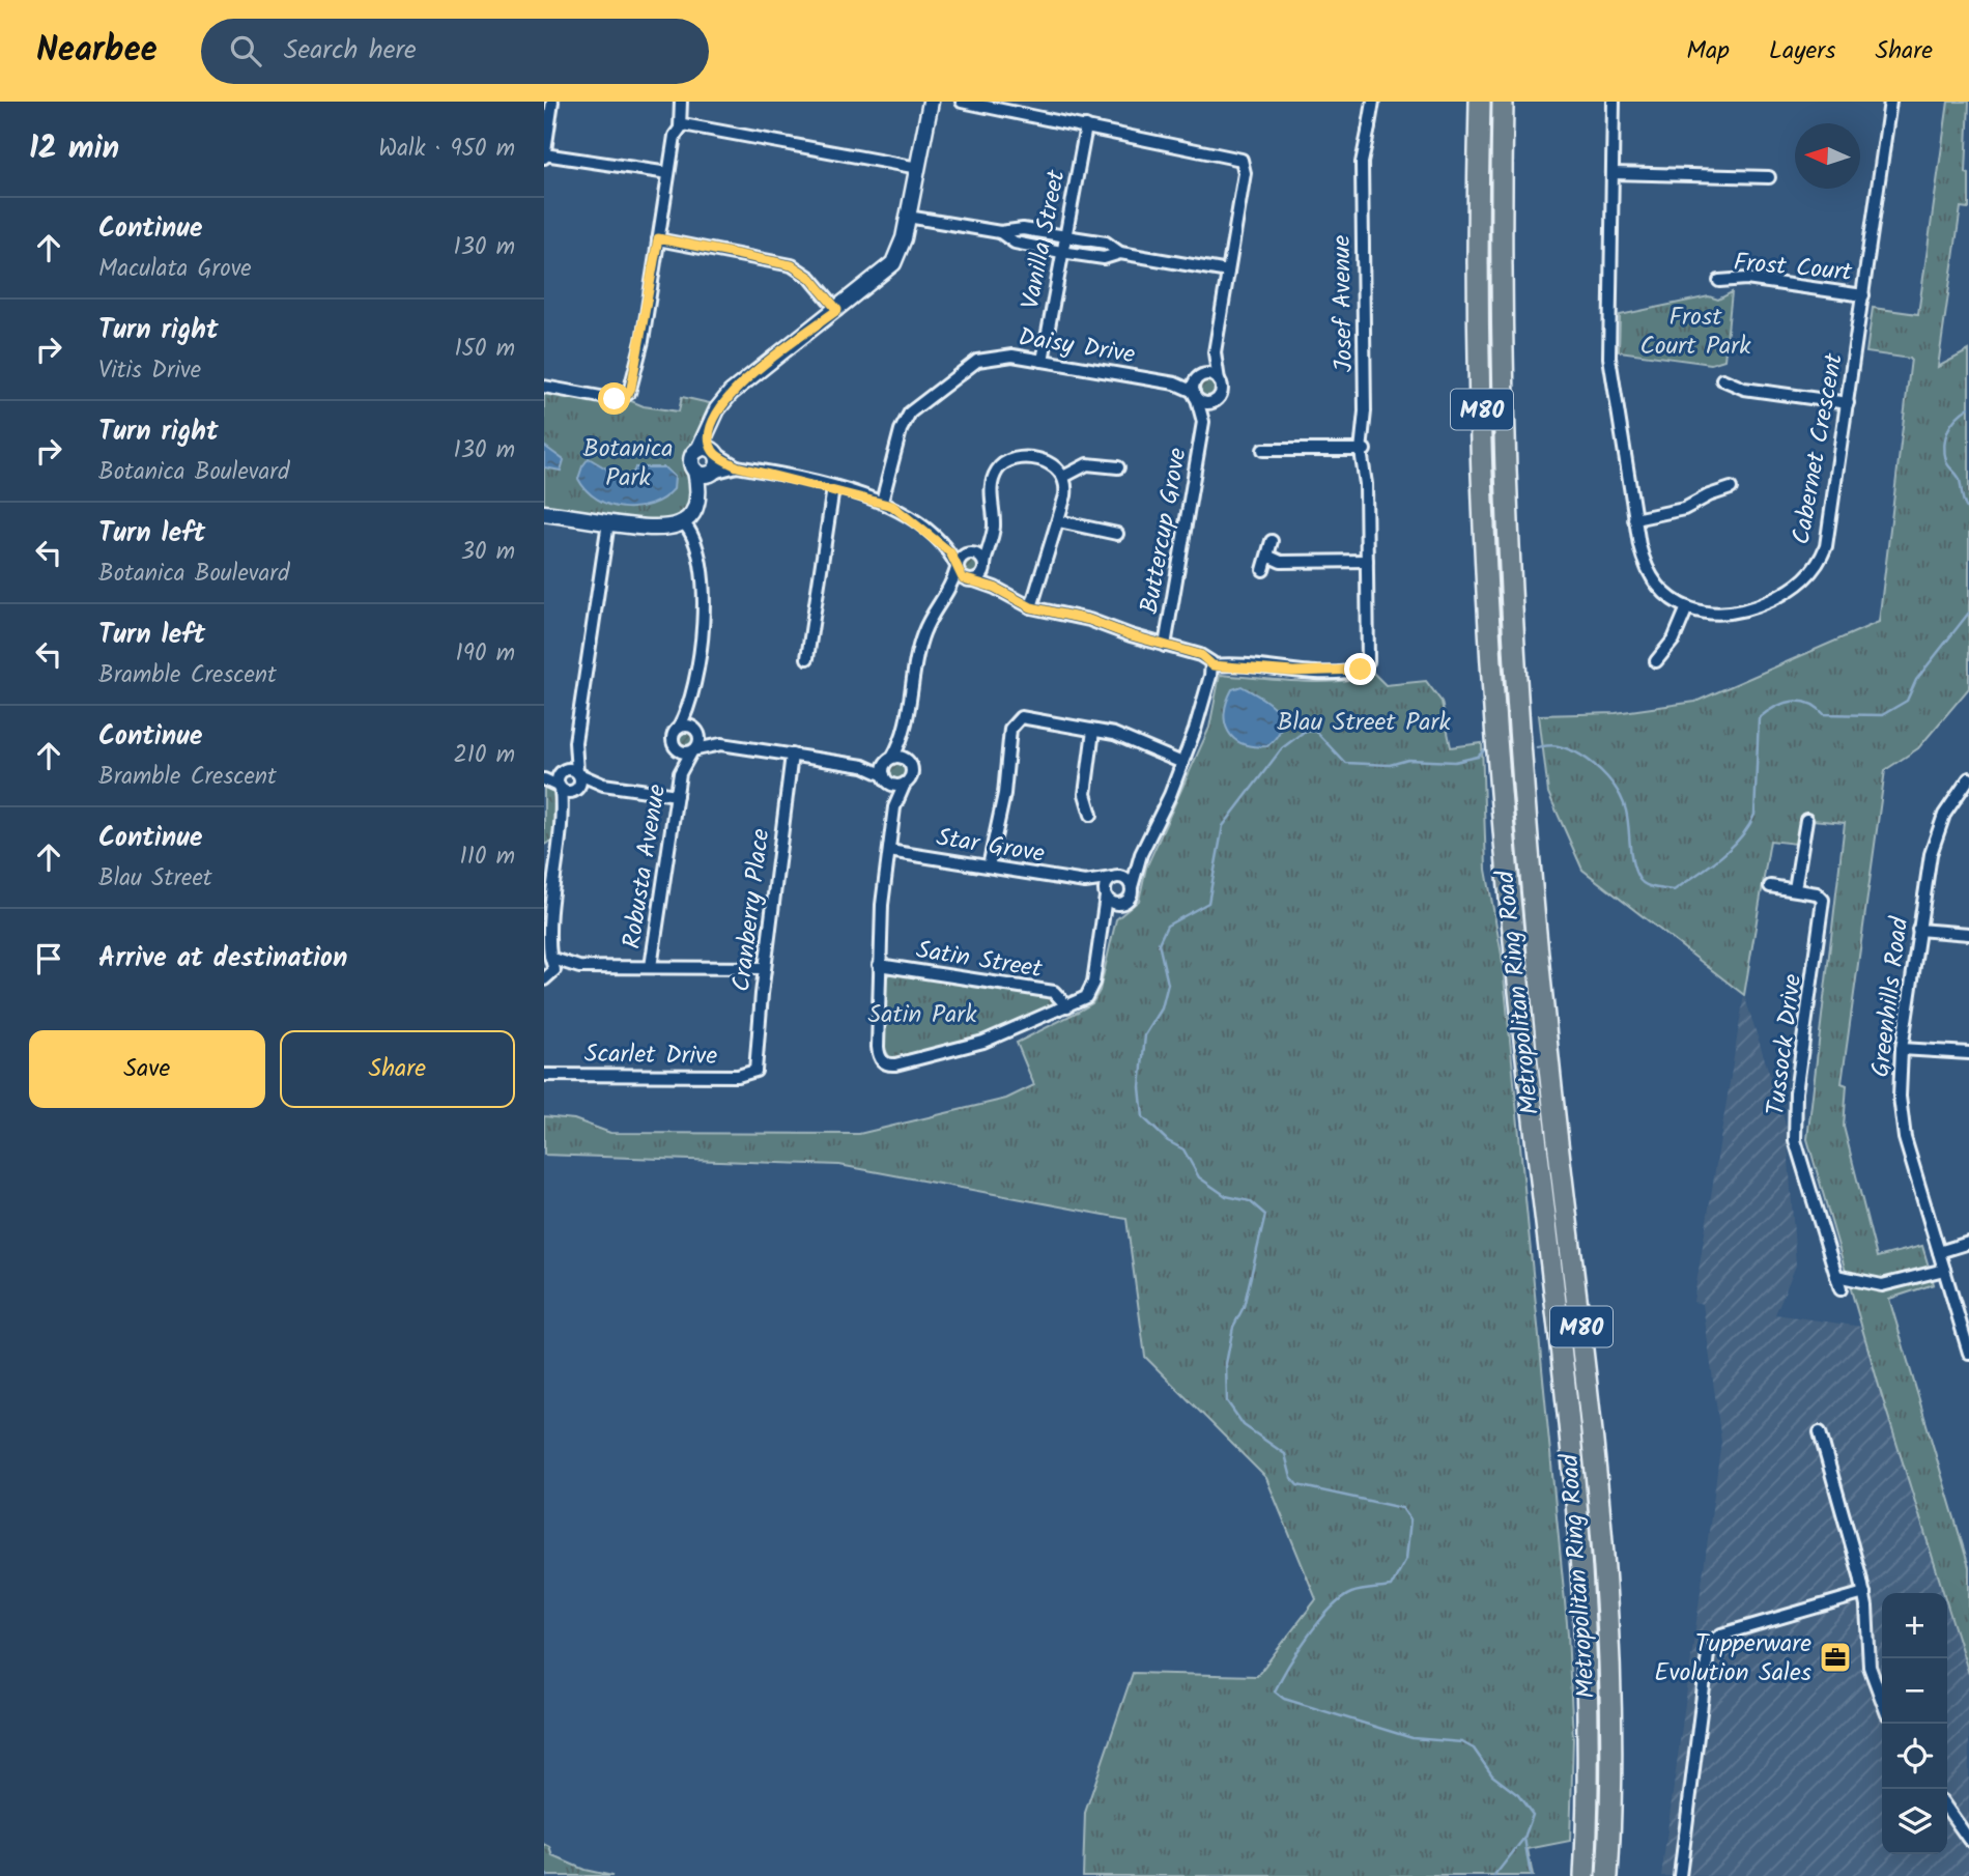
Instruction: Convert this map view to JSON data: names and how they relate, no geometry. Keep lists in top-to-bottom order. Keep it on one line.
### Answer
{"streets":{"highway":["M80","Metropolitan Ring Road"],"street":["Vanilla Street","Frost Court","Josef Avenue","Daisy Drive","Cabernet Crescent","Buttercup Grove","Star Grove","Robusta Avenue","Cranberry Place","Satin Street","Greenhills Road","Tussock Drive","Scarlet Drive"]},"crossings":[["Vanilla Street","Daisy Drive"],["Frost Court","Cabernet Crescent"],["Daisy Drive","Buttercup Grove"],["Cranberry Place","Scarlet Drive"]],"parks":["Frost Court Park","Botanica Park","Blau Street Park","Satin Park"],"places":{"office":["Tupperware Evolution Sales"]},"north":"left","page":{"header":"Nearbee","search":"Search here","nav":["Map","Layers","Share"],"heading":["12 min","Walk · 950 m"],"list":[["Continue","Maculata Grove","130 m"],["Turn right","Vitis Drive","150 m"],["Turn right","Botanica Boulevard","130 m"],["Turn left","Botanica Boulevard","30 m"],["Turn left","Bramble Crescent","190 m"],["Continue","Bramble Crescent","210 m"],["Continue","Blau Street","110 m"],"Arrive at destination"],"buttons":["Save","Share"],"map_buttons":["+","−"]}}
